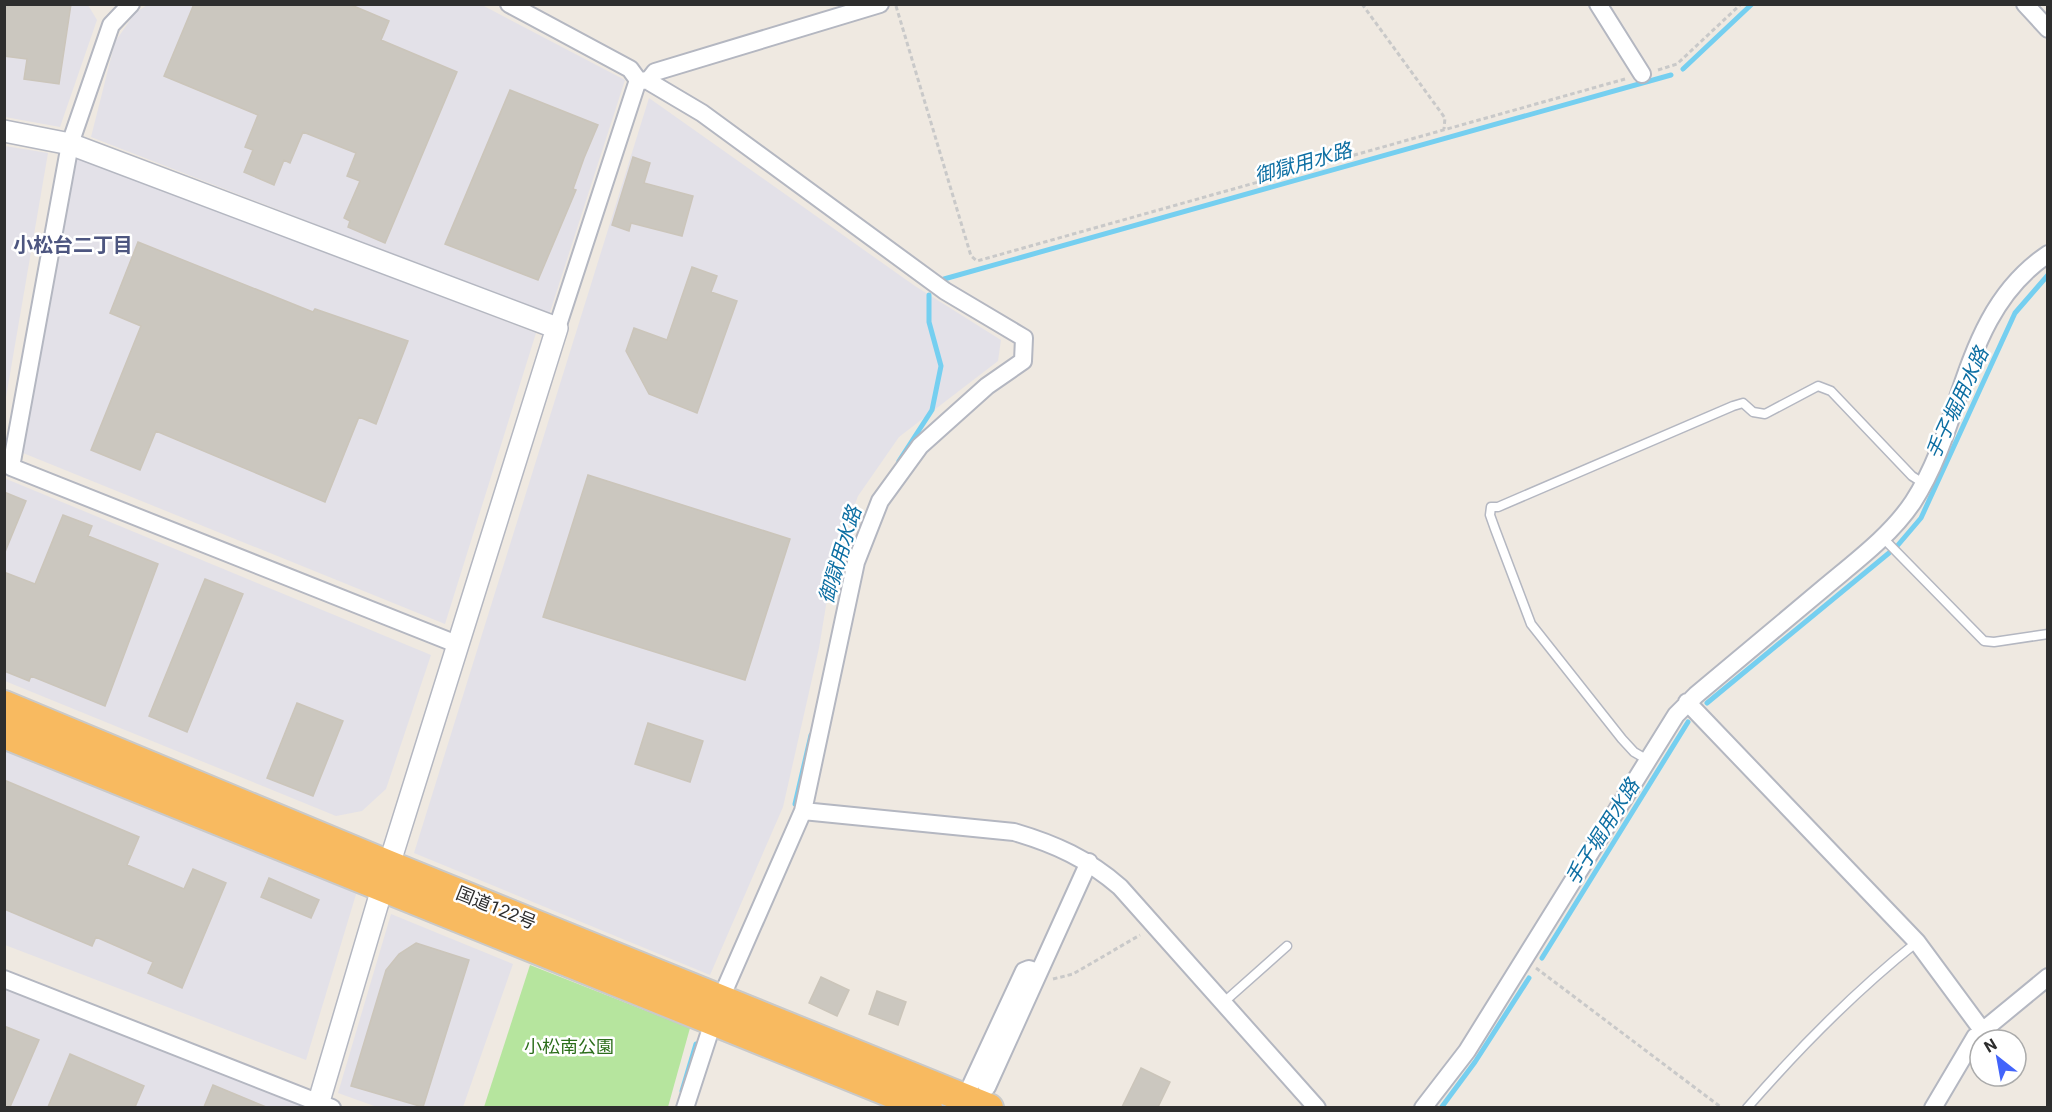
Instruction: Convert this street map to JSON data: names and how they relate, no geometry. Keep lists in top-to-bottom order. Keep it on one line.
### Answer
{"streets":{"highway":["国道122号"]},"districts":["小松台二丁目"],"water":["御獄用水路","手子堀用水路"],"parks":["小松南公園"],"north":"top left"}
